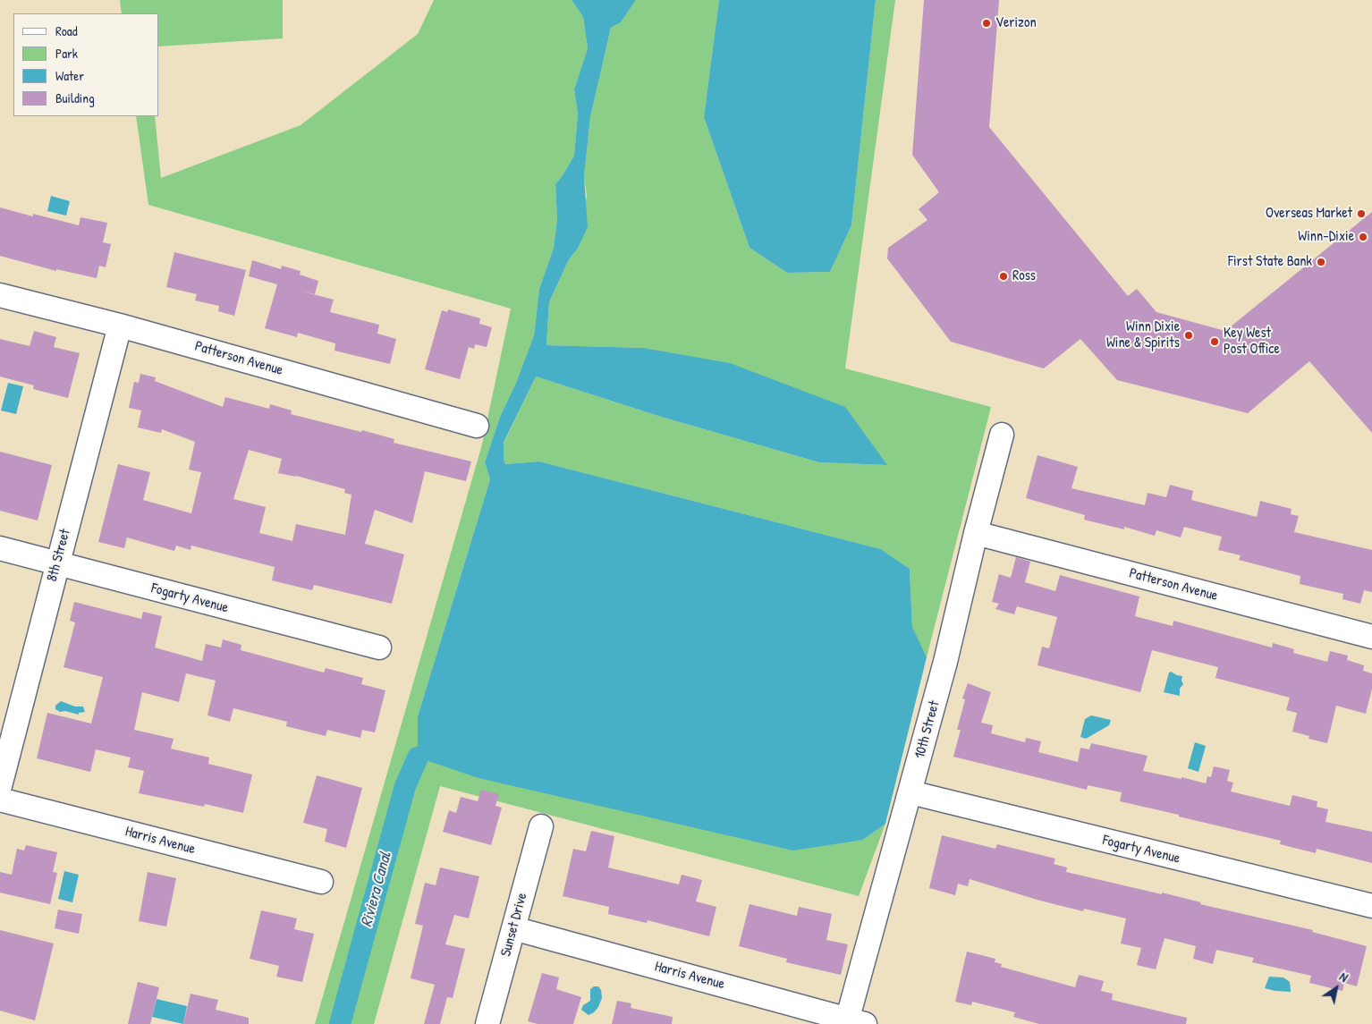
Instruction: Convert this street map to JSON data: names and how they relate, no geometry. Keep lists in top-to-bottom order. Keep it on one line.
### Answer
{"streets":{"street":["Patterson Avenue","8th Street","Fogarty Avenue","10th Street","Harris Avenue","Sunset Drive"]},"crossings":[["Patterson Avenue","8th Street"],["Patterson Avenue","10th Street"],["8th Street","Fogarty Avenue"],["Fogarty Avenue","10th Street"],["10th Street","Harris Avenue"],["Harris Avenue","Sunset Drive"]],"water":["Riviera Canal"],"places":["Verizon","Overseas Market","Winn-Dixie","First State Bank","Ross","Winn Dixie Wine & Spirits","Key West Post Office"],"legend":["Road","Park","Water","Building"],"north":"top right"}
